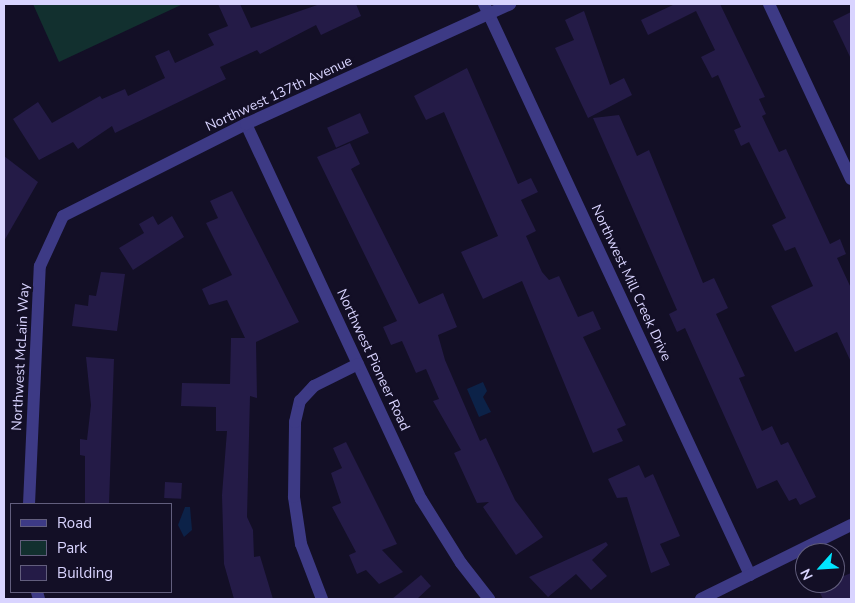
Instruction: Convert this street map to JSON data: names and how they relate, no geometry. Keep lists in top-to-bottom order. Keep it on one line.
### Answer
{"streets":{"street":["Northwest 137th Avenue","Northwest Mill Creek Drive","Northwest McLain Way","Northwest Pioneer Road"]},"crossings":[["Northwest 137th Avenue","Northwest Mill Creek Drive"],["Northwest 137th Avenue","Northwest McLain Way"],["Northwest 137th Avenue","Northwest Pioneer Road"]],"legend":["Road","Park","Building"],"north":"bottom left"}
